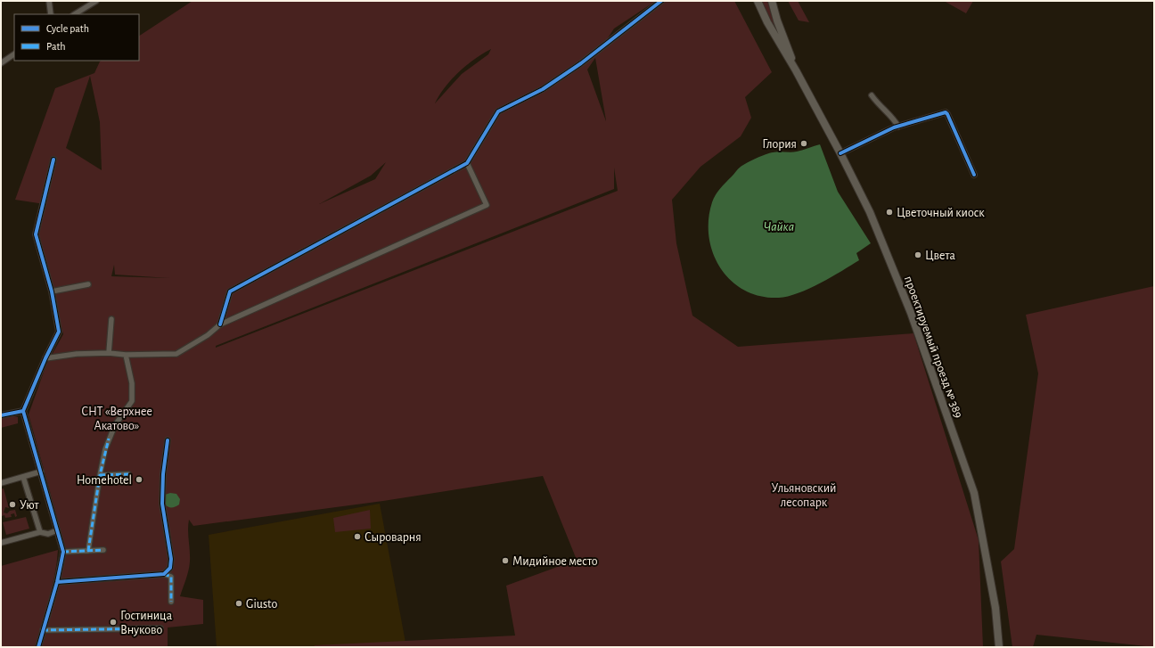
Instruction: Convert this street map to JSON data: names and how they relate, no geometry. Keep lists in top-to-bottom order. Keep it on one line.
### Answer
{"streets":{"main road":["проектируемый проезд № 389"]},"water":["Чайка"],"parks":["СНТ «Верхнее Акатово»","Ульяновский лесопарк"],"places":["Глория","Цветочный киоск","Цвета","Homehotel","Уют","Сыроварня","Мидийное место","Giusto","Гостиница Внуково"],"legend":["Cycle path","Path"]}
